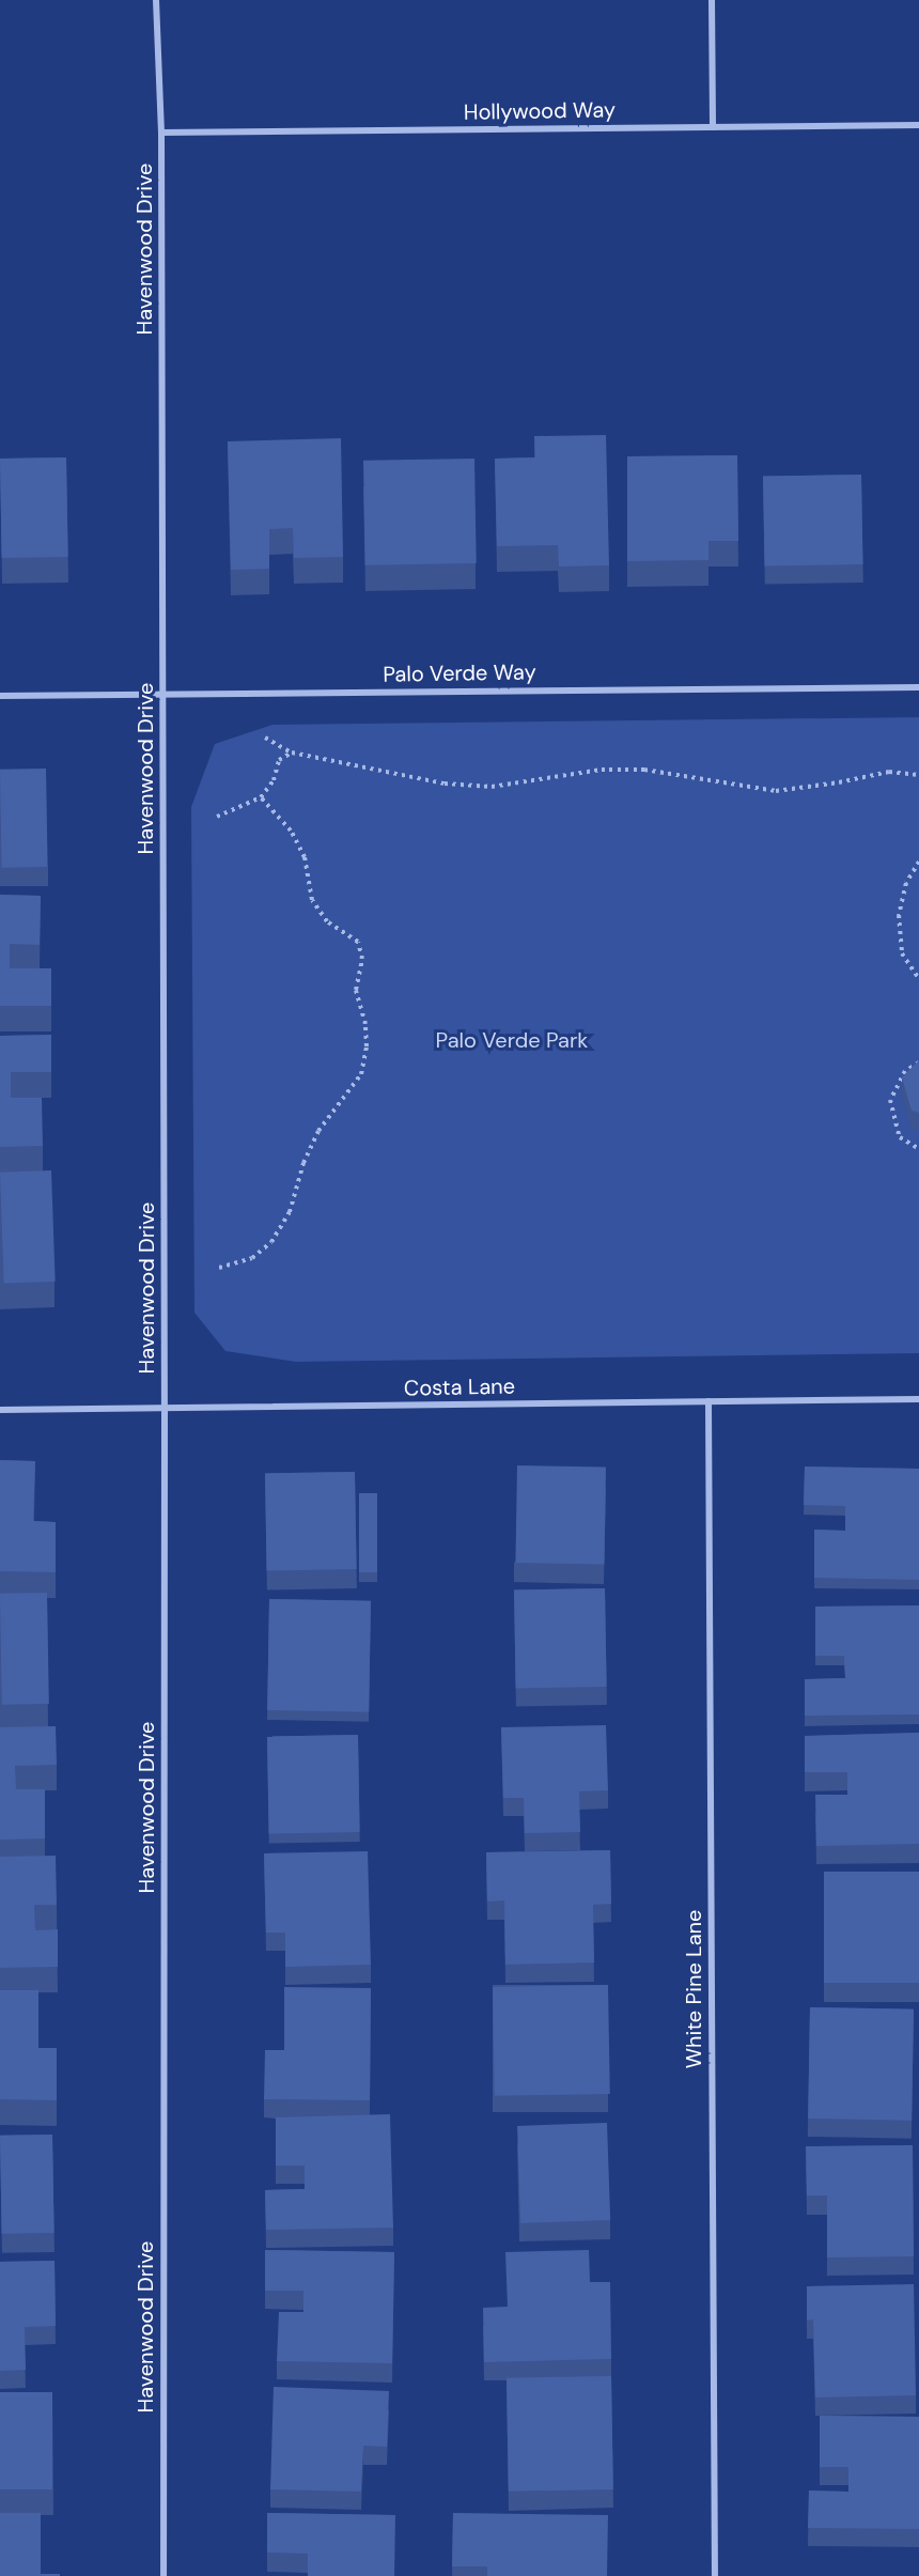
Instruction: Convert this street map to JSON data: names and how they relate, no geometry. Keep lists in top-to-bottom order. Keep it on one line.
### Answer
{"streets":{"street":["Hollywood Way","Havenwood Drive","Palo Verde Way","Costa Lane","White Pine Lane"]},"crossings":[["Hollywood Way","Havenwood Drive"],["Havenwood Drive","Palo Verde Way"],["Havenwood Drive","Costa Lane"],["Costa Lane","White Pine Lane"]],"parks":["Palo Verde Park"]}
